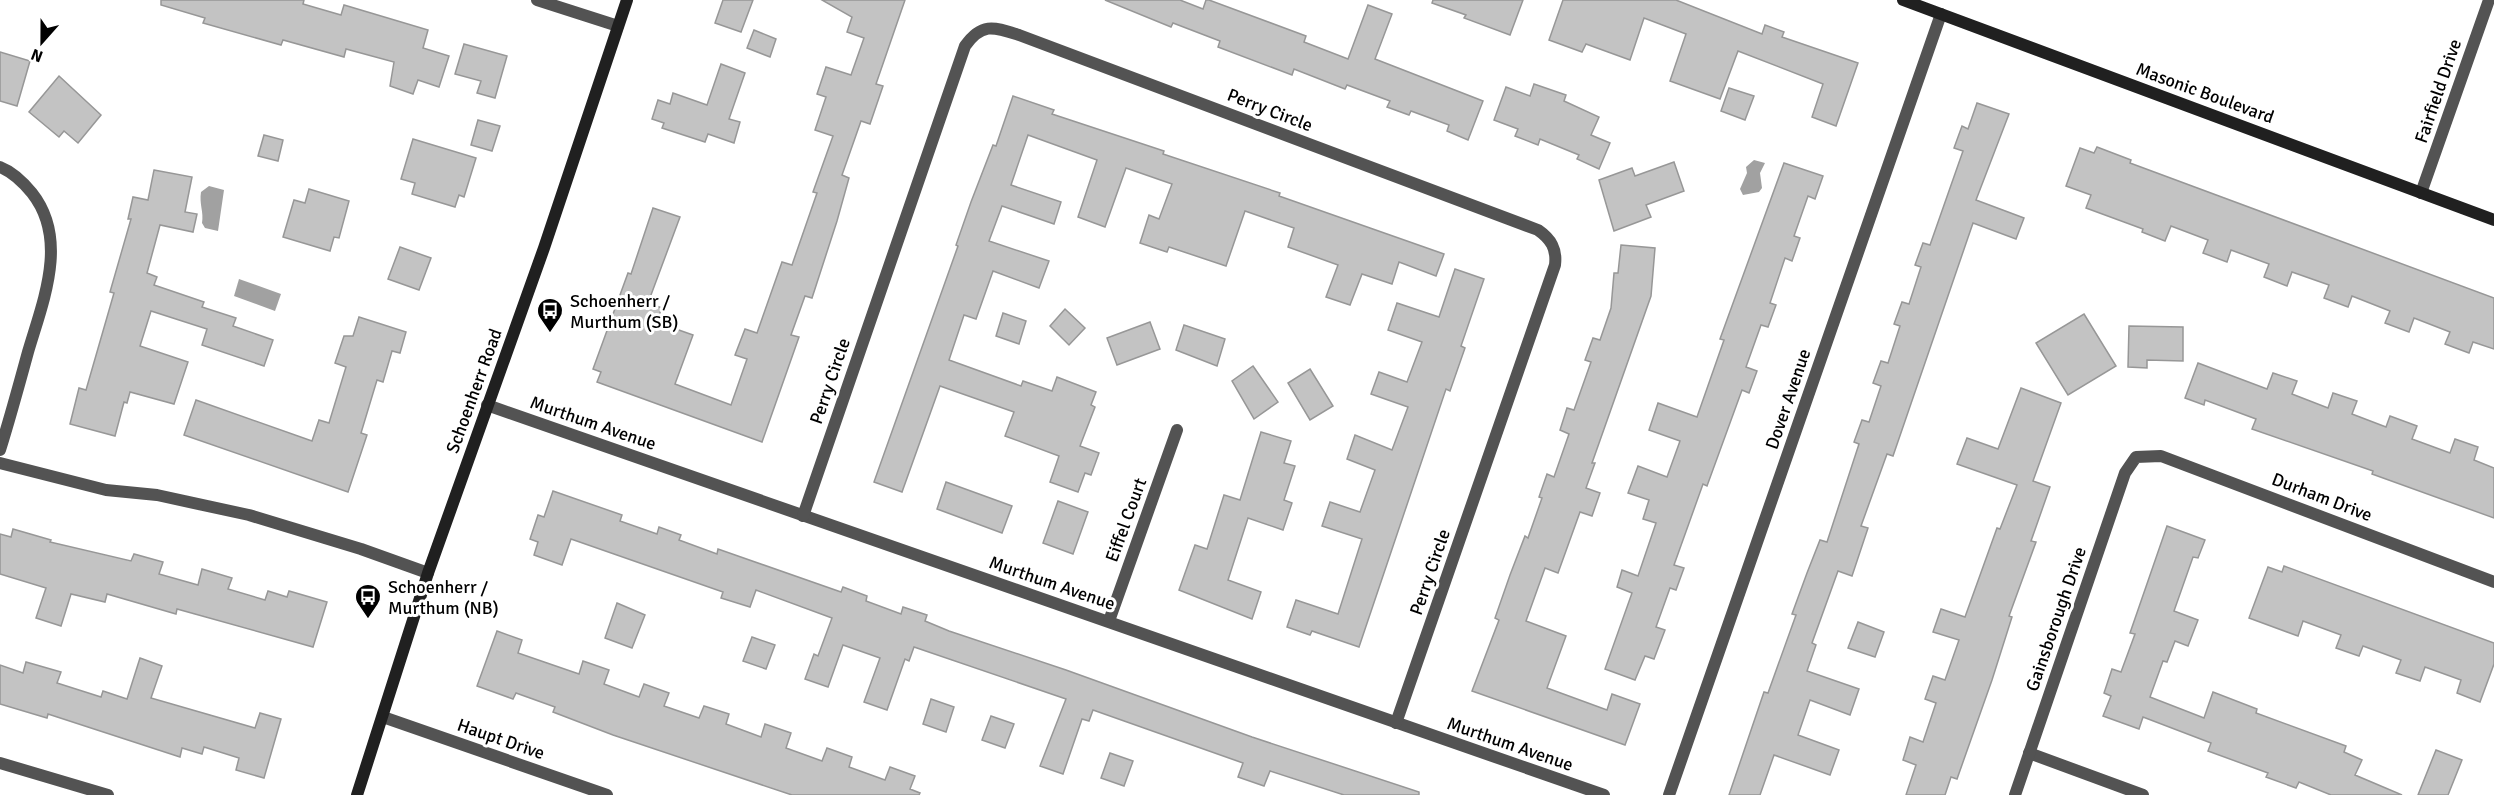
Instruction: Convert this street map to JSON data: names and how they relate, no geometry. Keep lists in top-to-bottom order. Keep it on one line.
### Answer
{"streets":{"main road":["Masonic Boulevard","Schoenherr Road"],"street":["Fairfield Drive","Perry Circle","Dover Avenue","Murthum Avenue","Durham Drive","Eiffel Court","Gainsborough Drive","Haupt Drive"]},"crossings":[["Fairfield Drive","Masonic Boulevard"],["Masonic Boulevard","Dover Avenue"],["Perry Circle","Murthum Avenue"],["Schoenherr Road","Murthum Avenue"],["Schoenherr Road","Haupt Drive"],["Murthum Avenue","Eiffel Court"],["Durham Drive","Gainsborough Drive"]],"places":{"bus stop":["Schoenherr / Murthum (SB)","Schoenherr / Murthum (NB)"]},"north":"bottom"}
